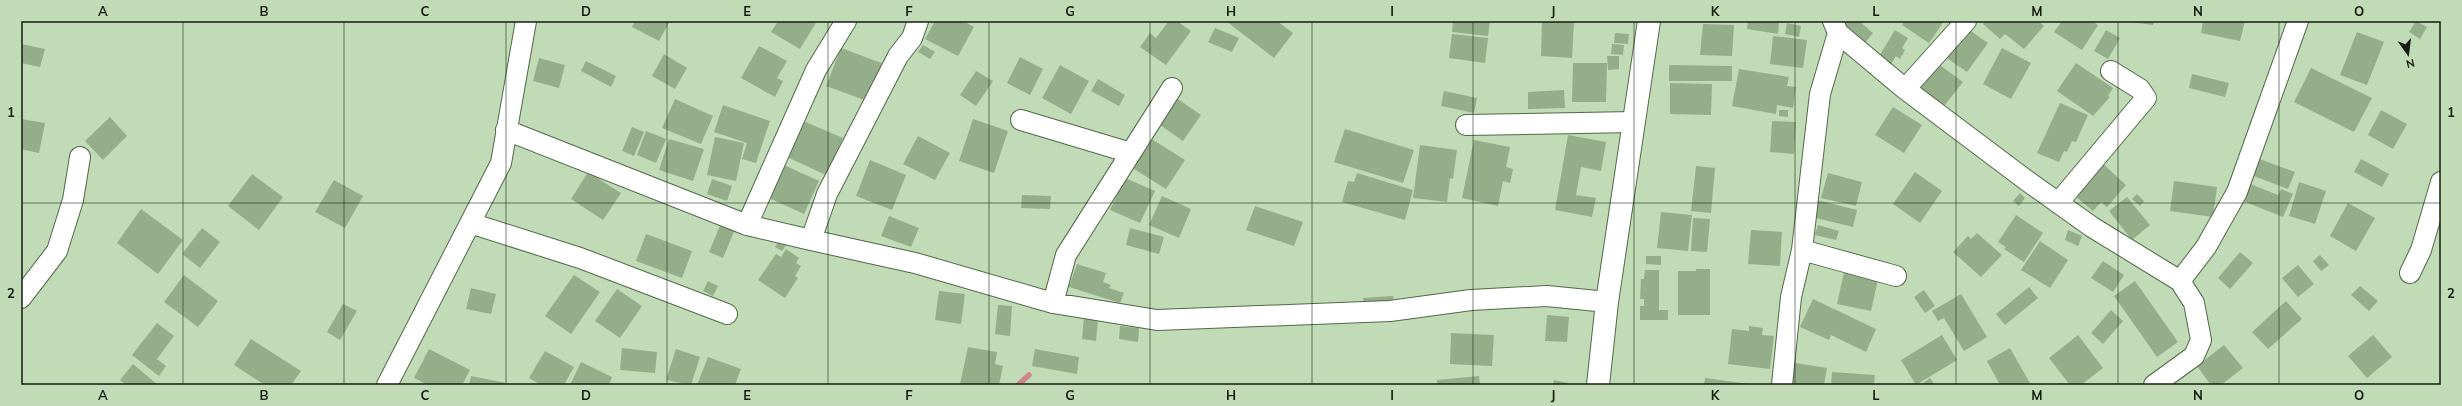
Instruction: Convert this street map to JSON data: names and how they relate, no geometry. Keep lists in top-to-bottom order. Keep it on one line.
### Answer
{"north":"bottom","grid":{"columns":["A","B","C","D","E","F","G","H","I","J","K","L","M","N","O"],"rows":["1","2"]}}
